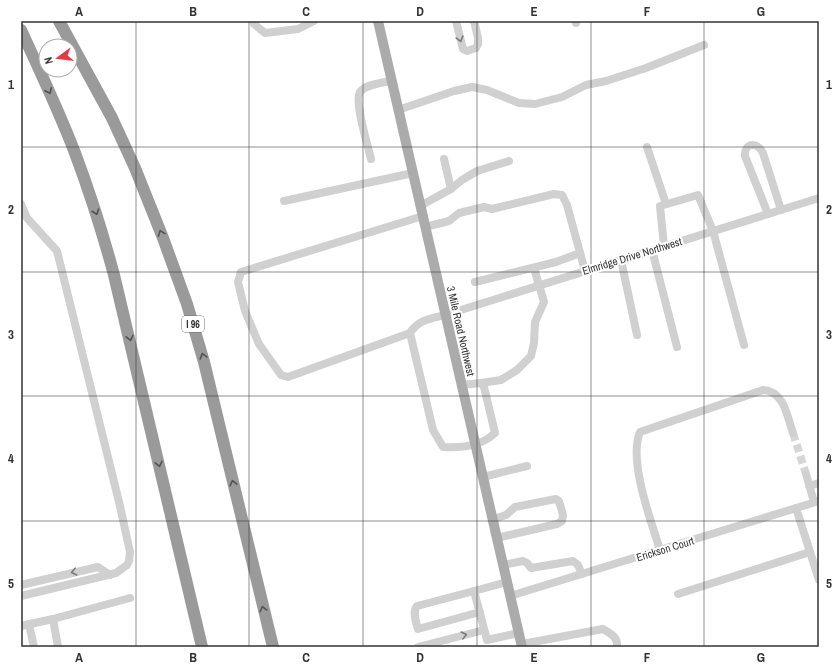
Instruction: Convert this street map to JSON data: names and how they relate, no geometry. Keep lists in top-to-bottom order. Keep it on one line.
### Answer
{"streets":{"highway":["I 96"],"main road":["3 Mile Road Northwest"],"street":["Elmridge Drive Northwest","Erickson Court"]},"crossings":[["Elmridge Drive Northwest","3 Mile Road Northwest"],["3 Mile Road Northwest","Erickson Court"]],"north":"left","grid":{"columns":["A","B","C","D","E","F","G"],"rows":["1","2","3","4","5"]}}
